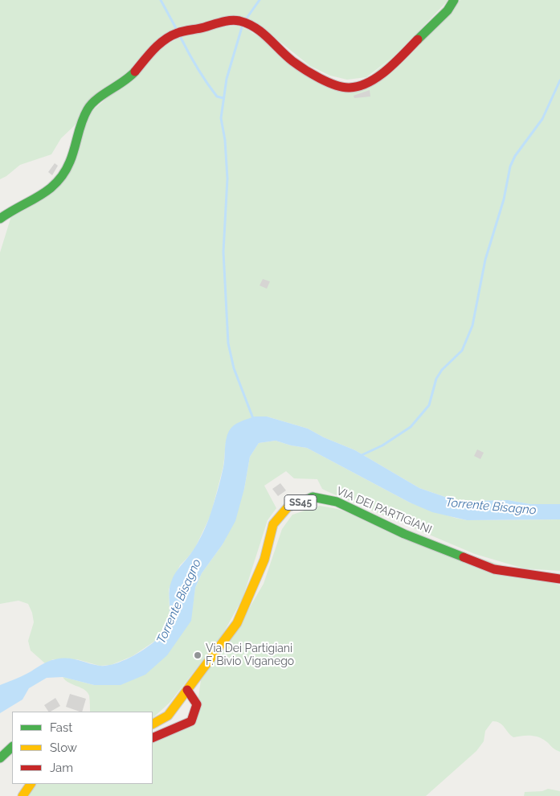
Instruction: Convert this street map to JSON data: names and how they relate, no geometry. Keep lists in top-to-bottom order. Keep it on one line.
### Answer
{"streets":{"main road":["SS45","VIA DEI PARTIGIANI"]},"water":["Torrente Bisagno"],"places":["Via Dei Partigiani F. Bivio Viganego"],"legend":["Fast","Slow","Jam"]}
